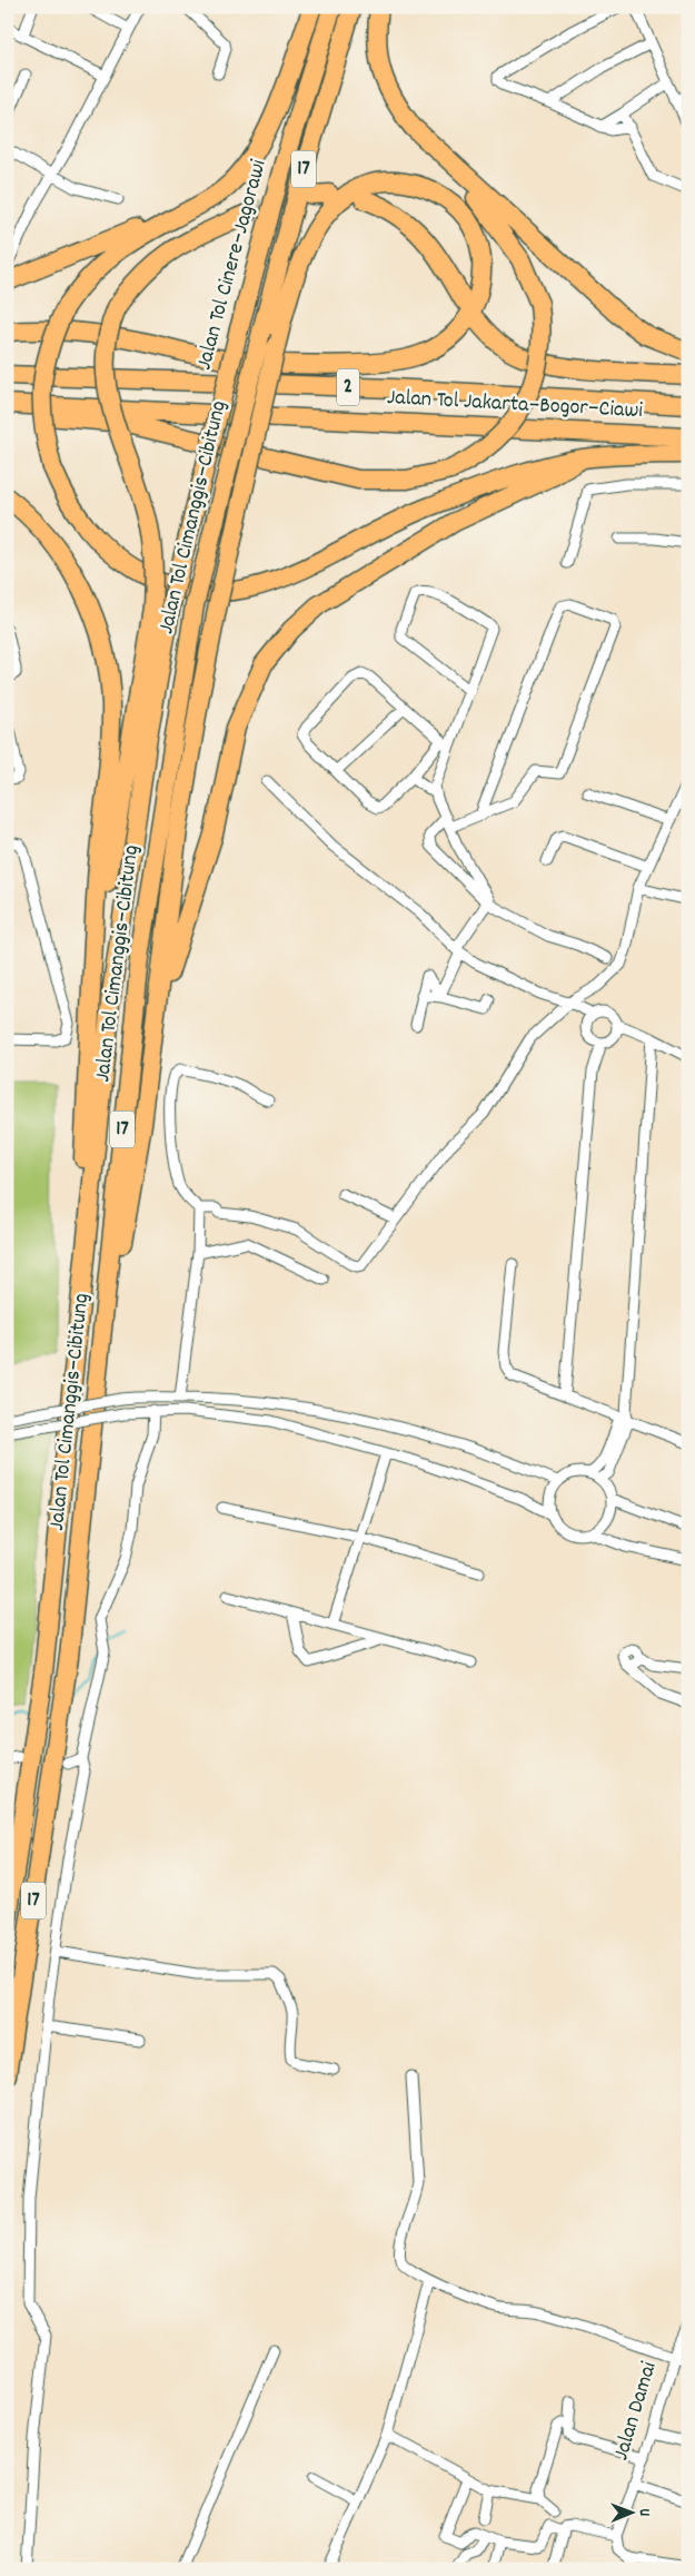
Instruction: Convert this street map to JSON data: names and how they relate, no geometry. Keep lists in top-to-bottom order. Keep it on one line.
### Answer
{"streets":{"highway":["17","Jalan Tol Cinere–Jagorawi","2","Jalan Tol Jakarta–Bogor–Ciawi","Jalan Tol Cimanggis–Cibitung"],"street":["Jalan Damai"]},"crossings":[["Jalan Tol Cinere–Jagorawi","Jalan Tol Cimanggis–Cibitung"]],"north":"right"}
